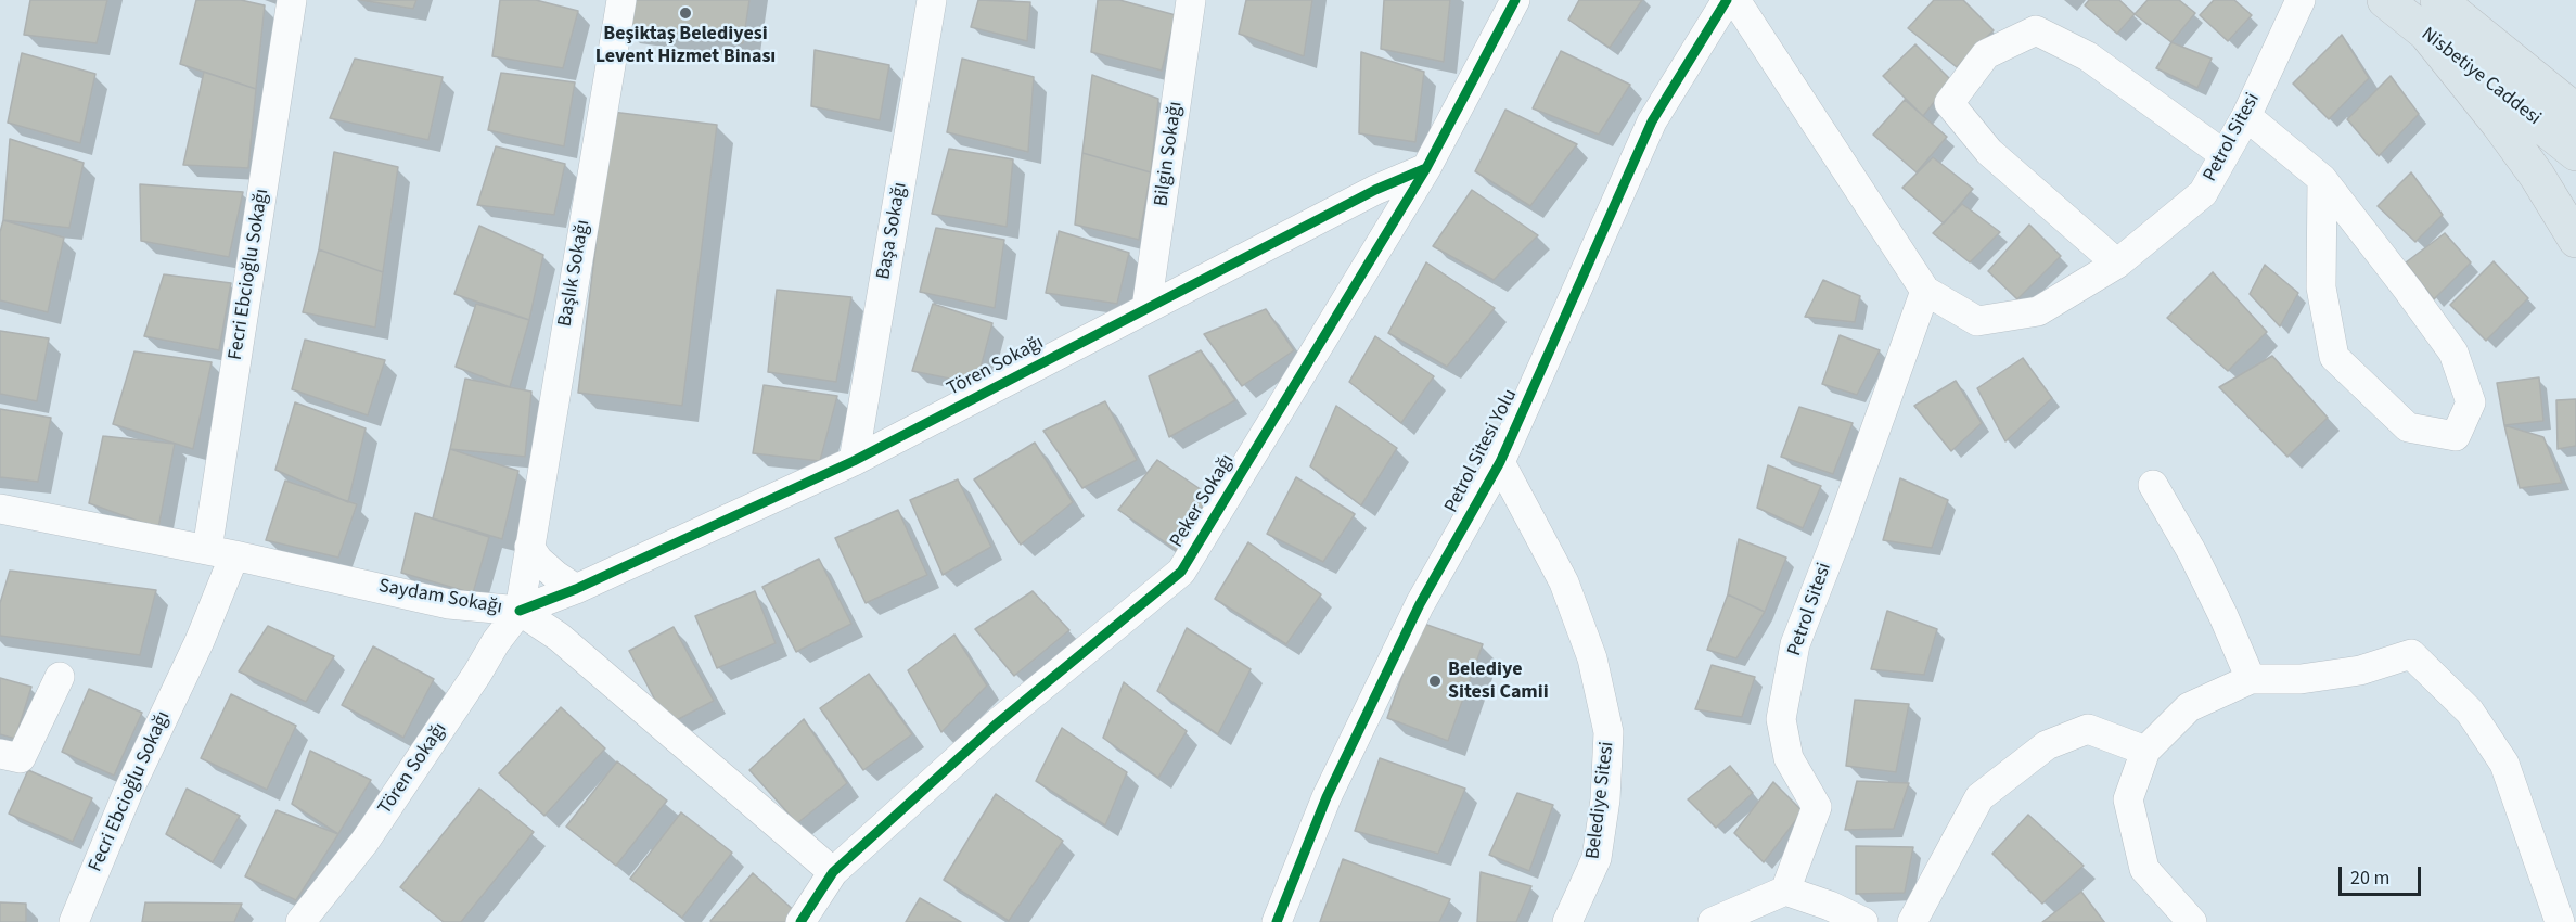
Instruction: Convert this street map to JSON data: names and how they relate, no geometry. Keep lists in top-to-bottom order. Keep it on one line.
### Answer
{"streets":{"main road":["Nisbetiye Caddesi"],"street":["Petrol Sitesi","Bilgin Sokağı","Başa Sokağı","Başlık Sokağı","Fecri Ebcioğlu Sokağı","Tören Sokağı","Petrol Sitesi Yolu","Peker Sokağı","Saydam Sokağı","Belediye Sitesi"]},"crossings":[["Bilgin Sokağı","Tören Sokağı"],["Başa Sokağı","Tören Sokağı"],["Başlık Sokağı","Tören Sokağı"],["Başlık Sokağı","Saydam Sokağı"],["Fecri Ebcioğlu Sokağı","Saydam Sokağı"],["Tören Sokağı","Peker Sokağı"],["Tören Sokağı","Saydam Sokağı"],["Petrol Sitesi Yolu","Belediye Sitesi"],["Peker Sokağı","Saydam Sokağı"]],"places":["Beşiktaş Belediyesi Levent Hizmet Binası","Belediye Sitesi Camii"],"scale_bar":"20 m"}
